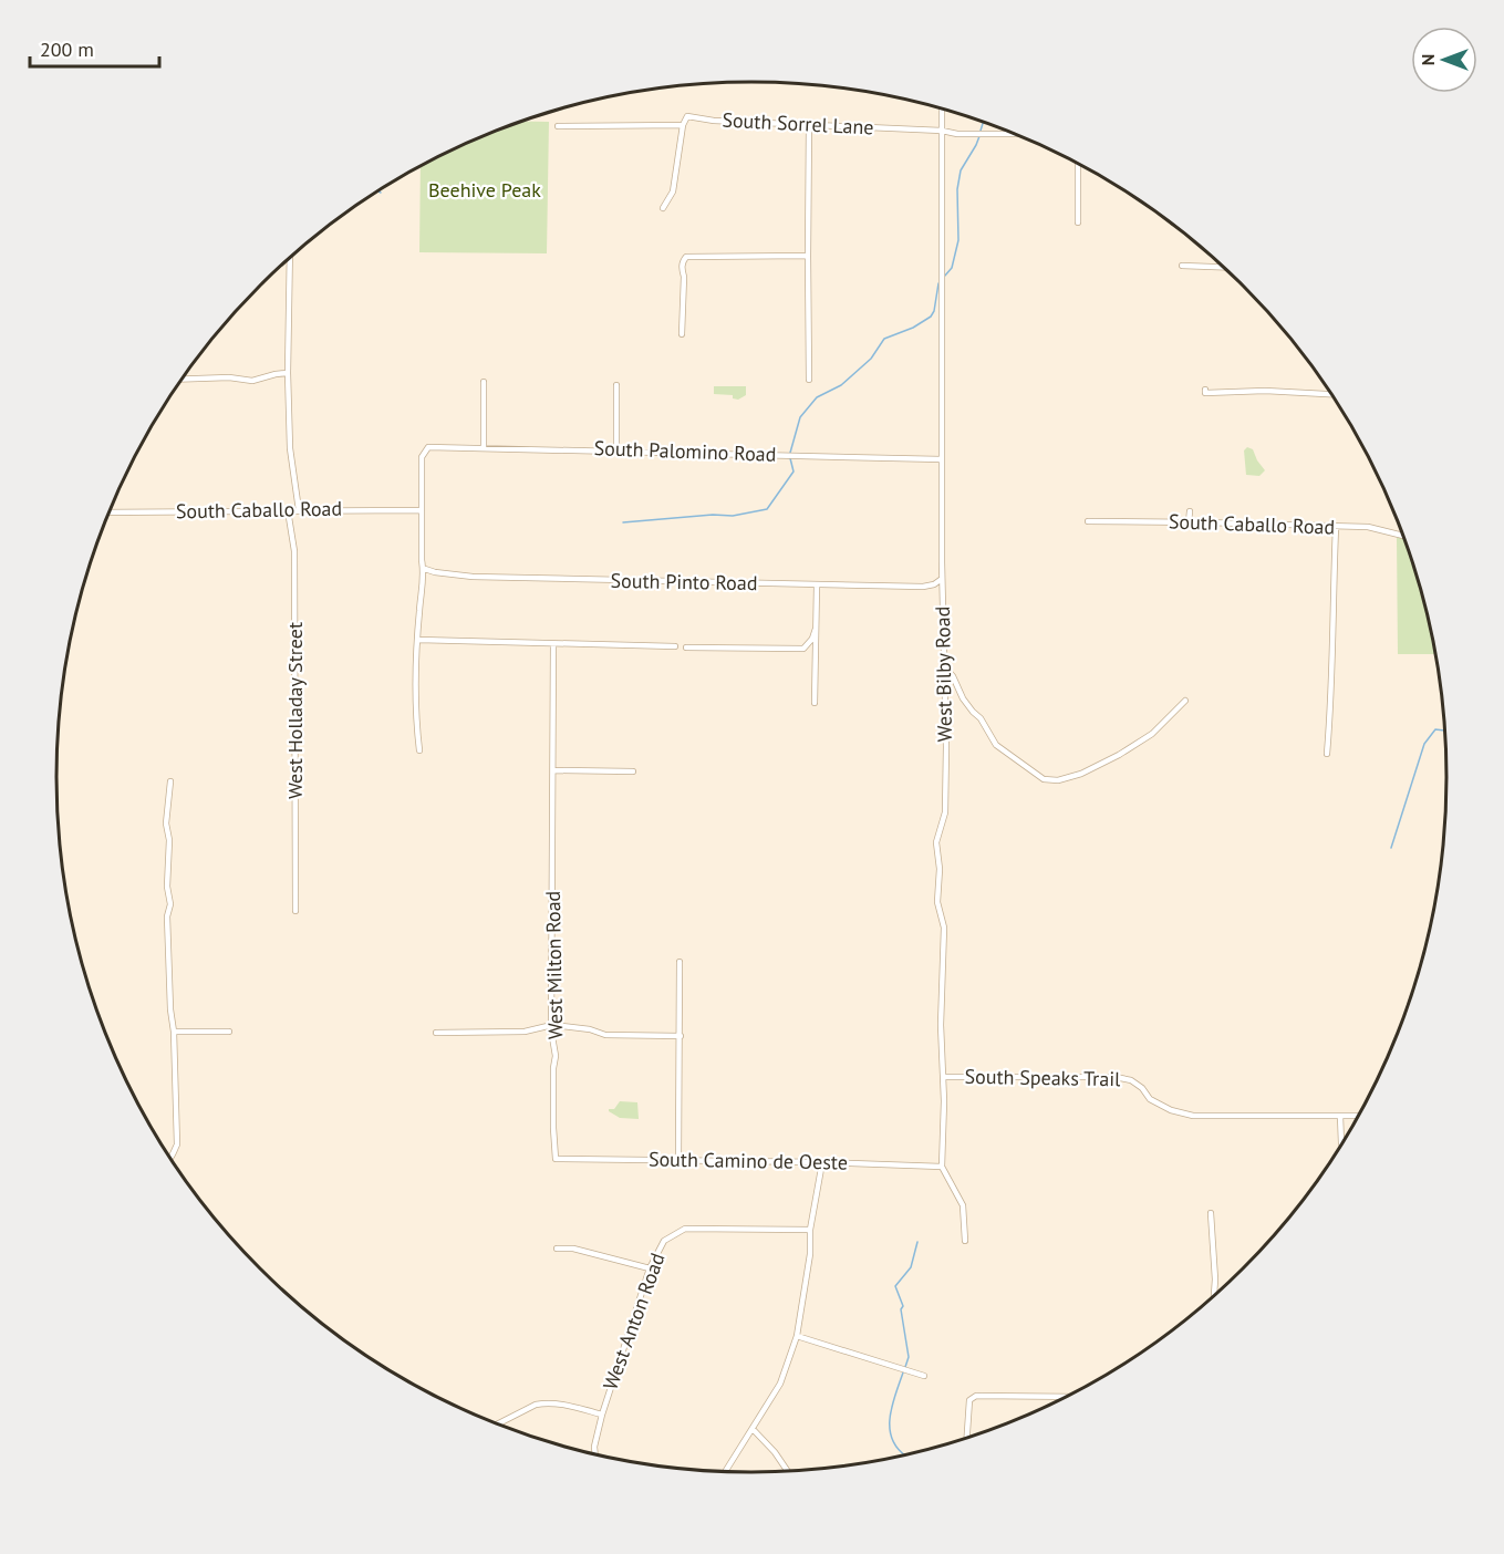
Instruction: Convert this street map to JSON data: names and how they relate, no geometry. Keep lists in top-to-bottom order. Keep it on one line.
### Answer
{"streets":{"street":["South Sorrel Lane","South Palomino Road","South Caballo Road","South Pinto Road","West Bilby Road","West Holladay Street","West Milton Road","South Speaks Trail","South Camino de Oeste","West Anton Road"]},"crossings":[["South Sorrel Lane","West Bilby Road"],["South Palomino Road","South Caballo Road"],["South Palomino Road","West Bilby Road"],["South Caballo Road","West Holladay Street"],["South Pinto Road","West Bilby Road"],["West Bilby Road","South Speaks Trail"],["West Bilby Road","South Camino de Oeste"],["West Milton Road","South Camino de Oeste"]],"parks":["Beehive Peak"],"scale_bar":"200 m","north":"left"}
